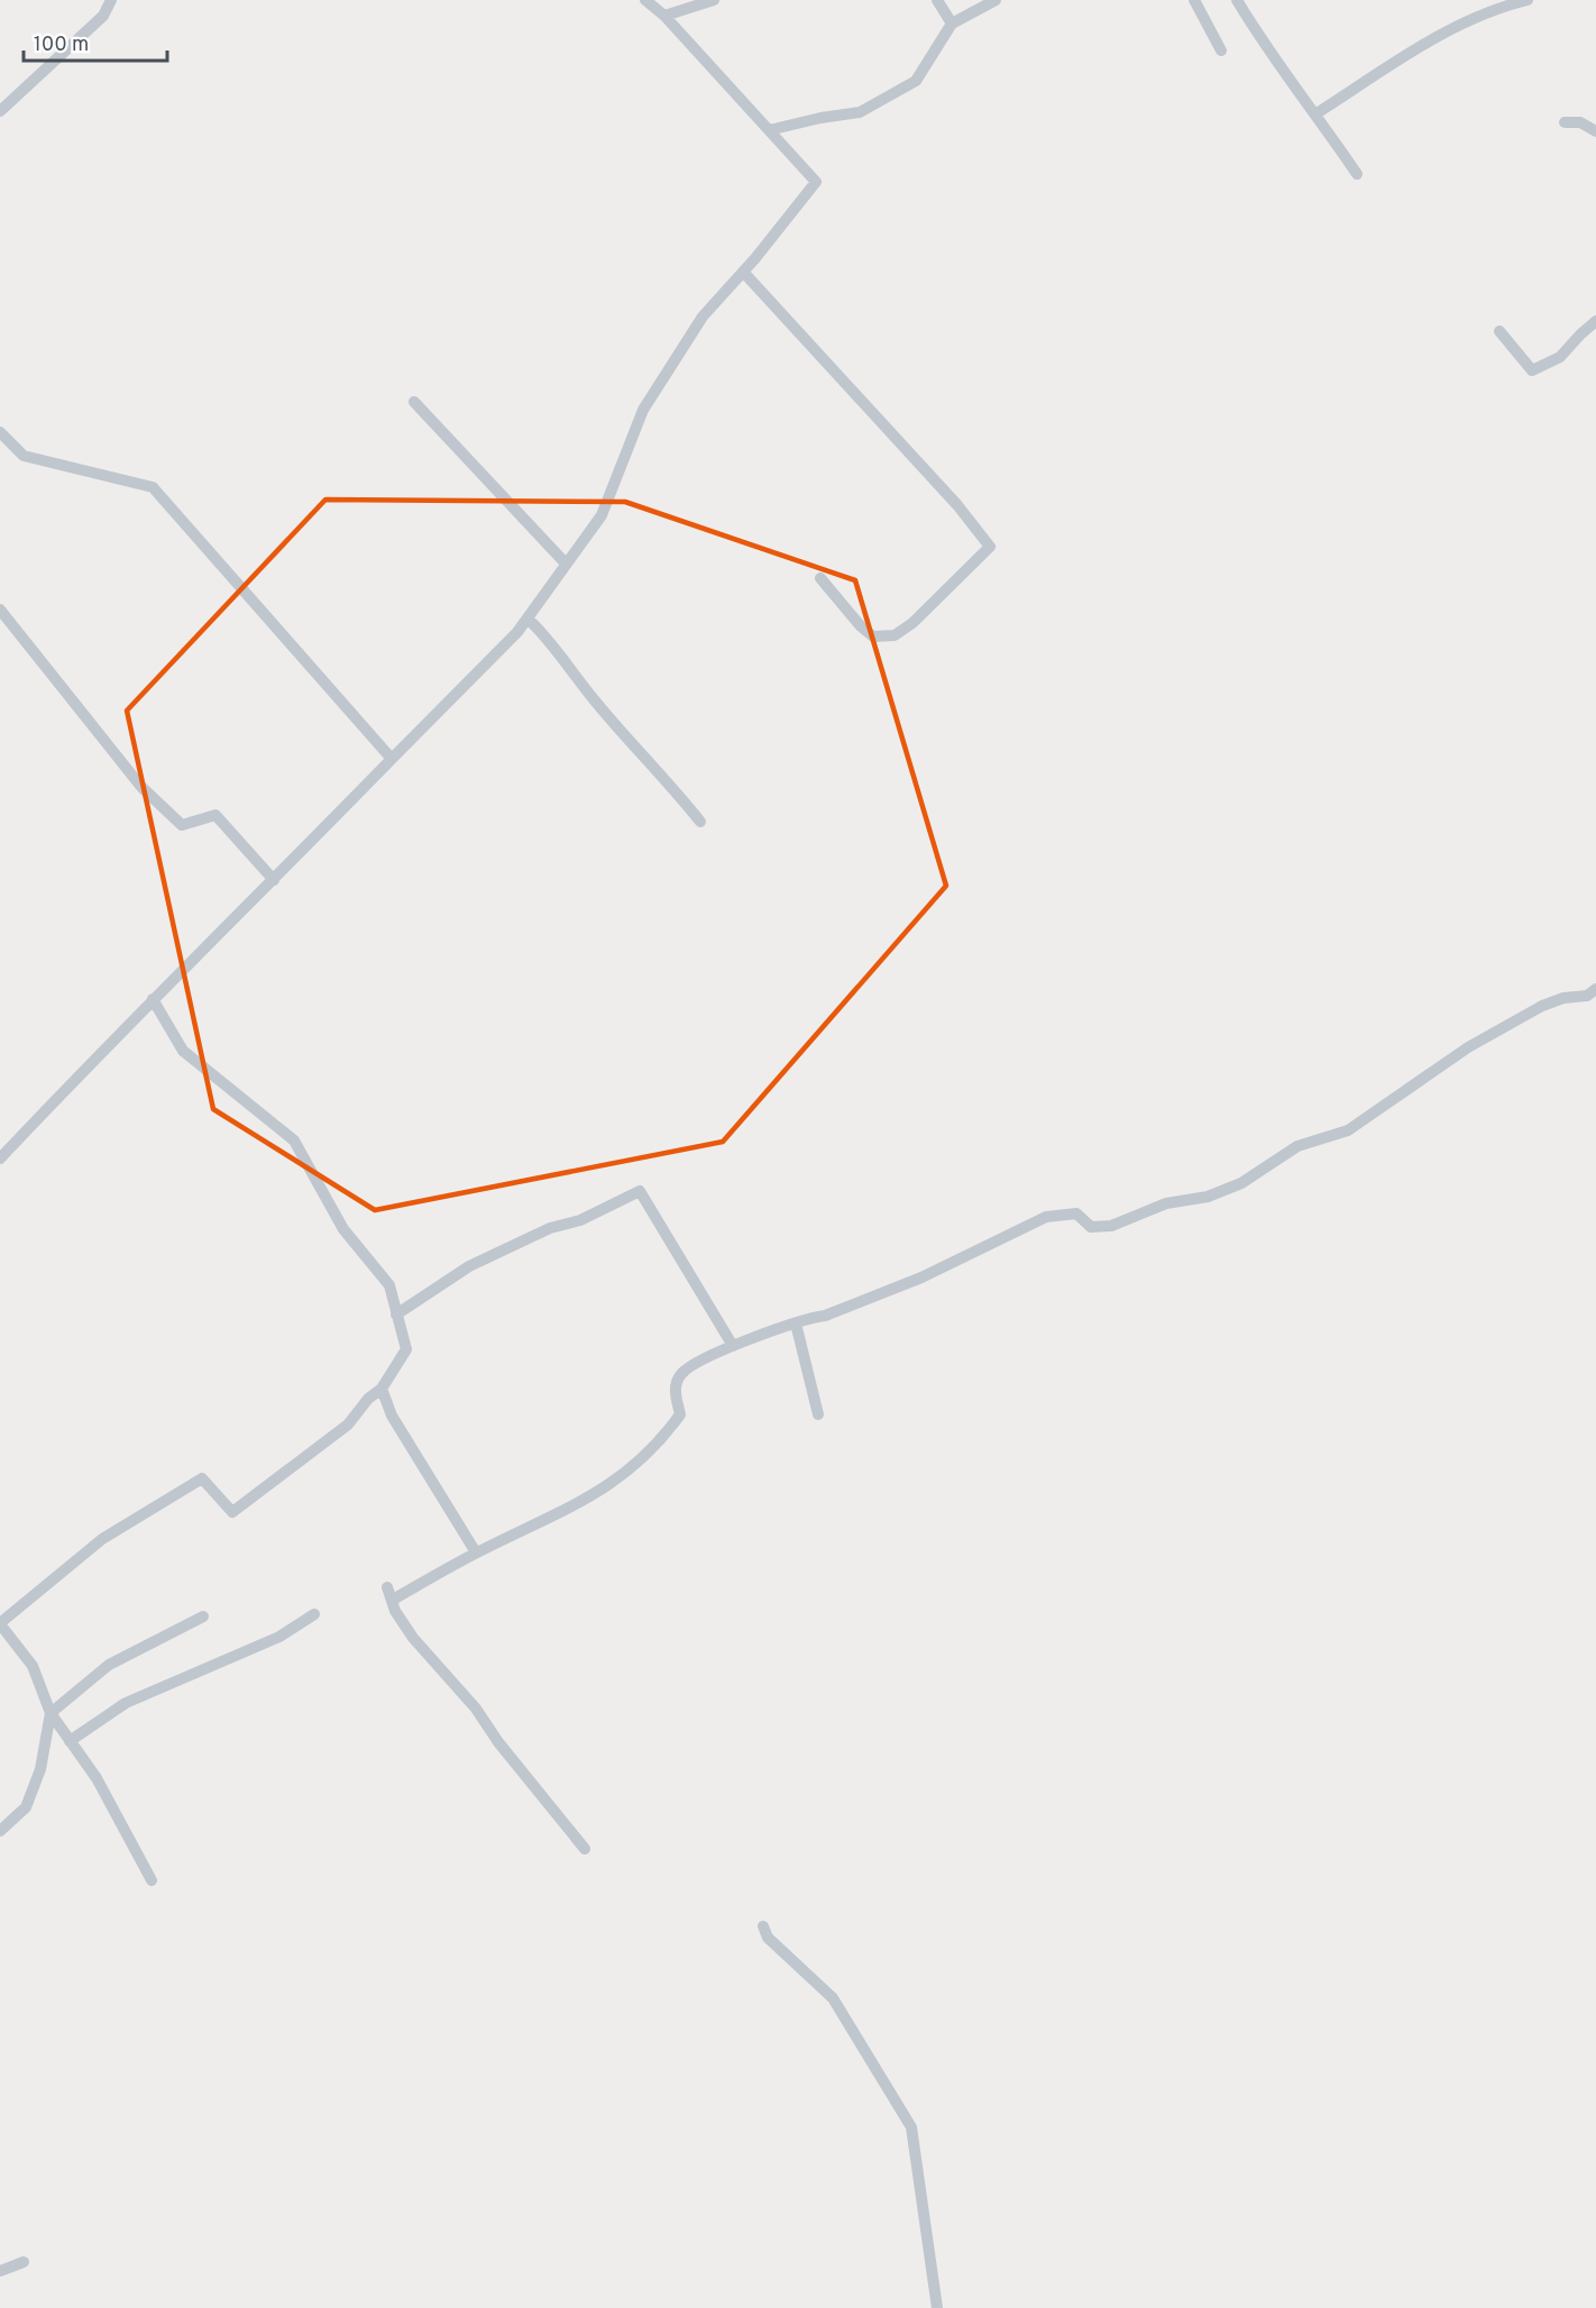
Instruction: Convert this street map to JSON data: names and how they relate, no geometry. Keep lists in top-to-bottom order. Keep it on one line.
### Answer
{"scale_bar":"100 m"}
